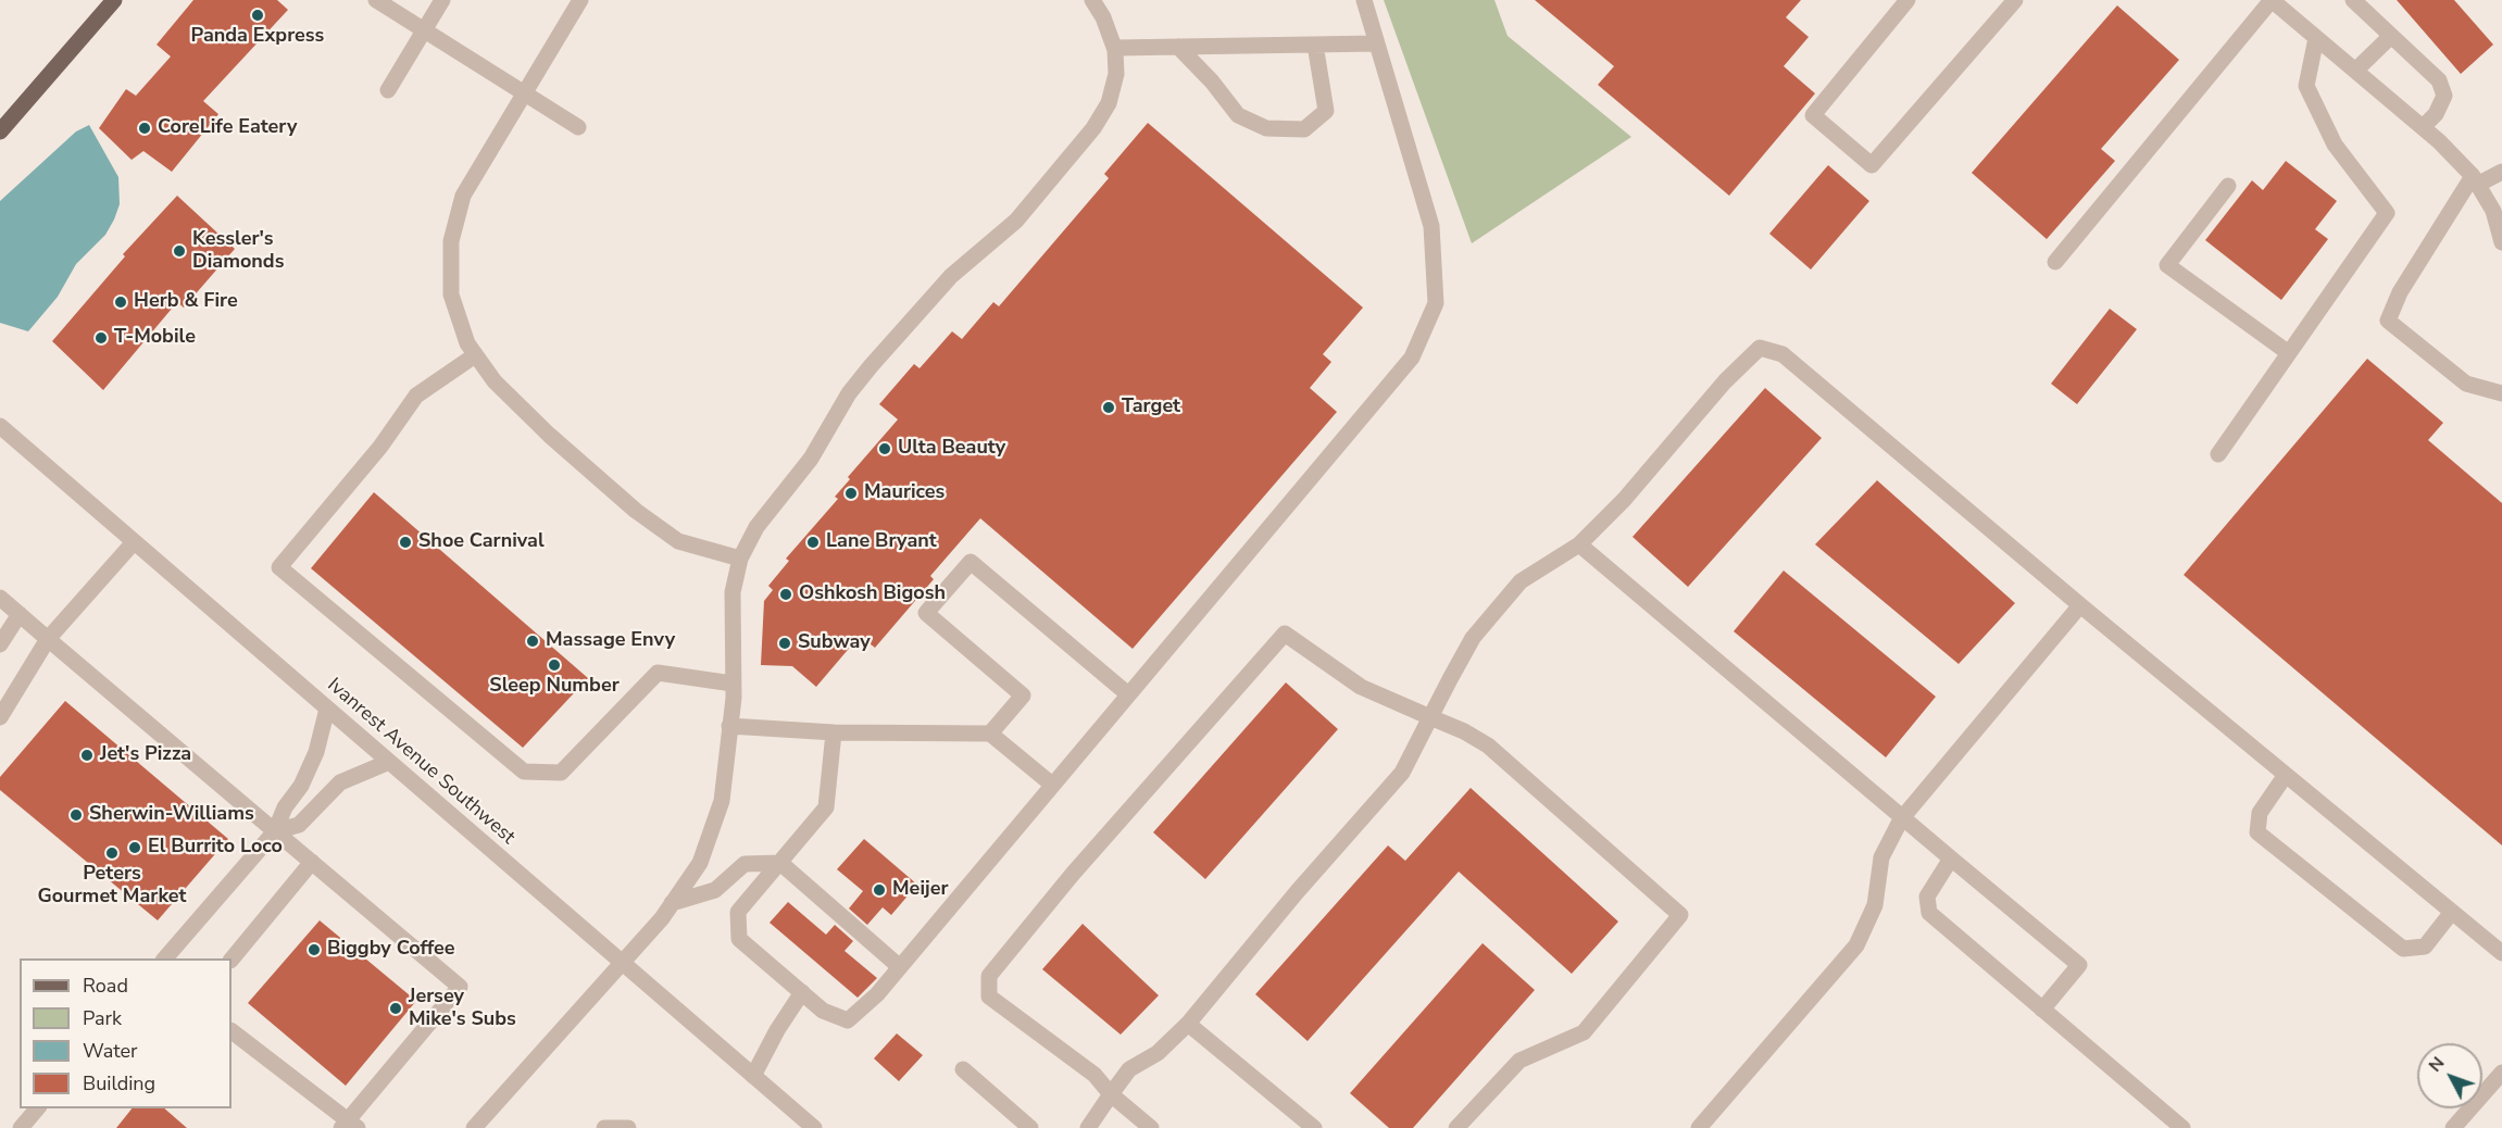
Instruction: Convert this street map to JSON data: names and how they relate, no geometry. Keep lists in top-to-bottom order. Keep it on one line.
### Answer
{"streets":{"street":["Ivanrest Avenue Southwest"]},"places":["Panda Express","CoreLife Eatery","Kessler's Diamonds","Herb & Fire","T-Mobile","Target","Ulta Beauty","Maurices","Shoe Carnival","Lane Bryant","Oshkosh Bigosh","Massage Envy","Subway","Sleep Number","Jet's Pizza","Sherwin-Williams","El Burrito Loco","Peters Gourmet Market","Meijer","Biggby Coffee","Jersey Mike's Subs"],"legend":["Road","Park","Water","Building"],"north":"top left"}
